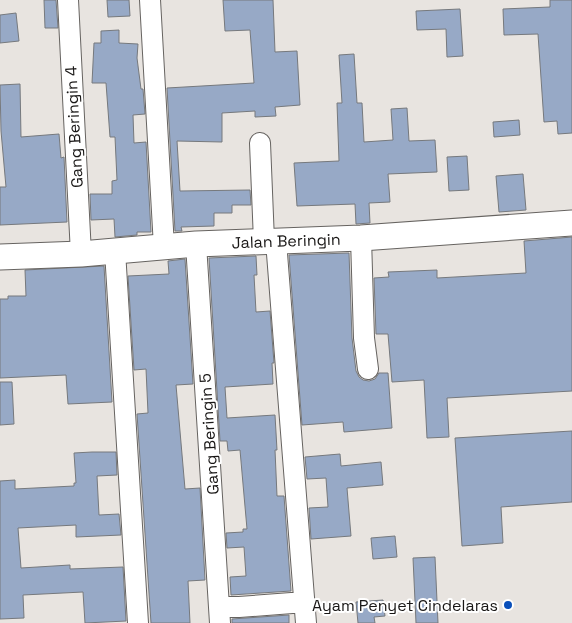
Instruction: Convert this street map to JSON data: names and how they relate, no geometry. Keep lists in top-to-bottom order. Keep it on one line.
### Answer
{"streets":{"street":["Gang Beringin 4","Jalan Beringin","Gang Beringin 5"]},"crossings":[["Gang Beringin 4","Jalan Beringin"],["Jalan Beringin","Gang Beringin 5"]],"places":["Ayam Penyet Cindelaras"]}
